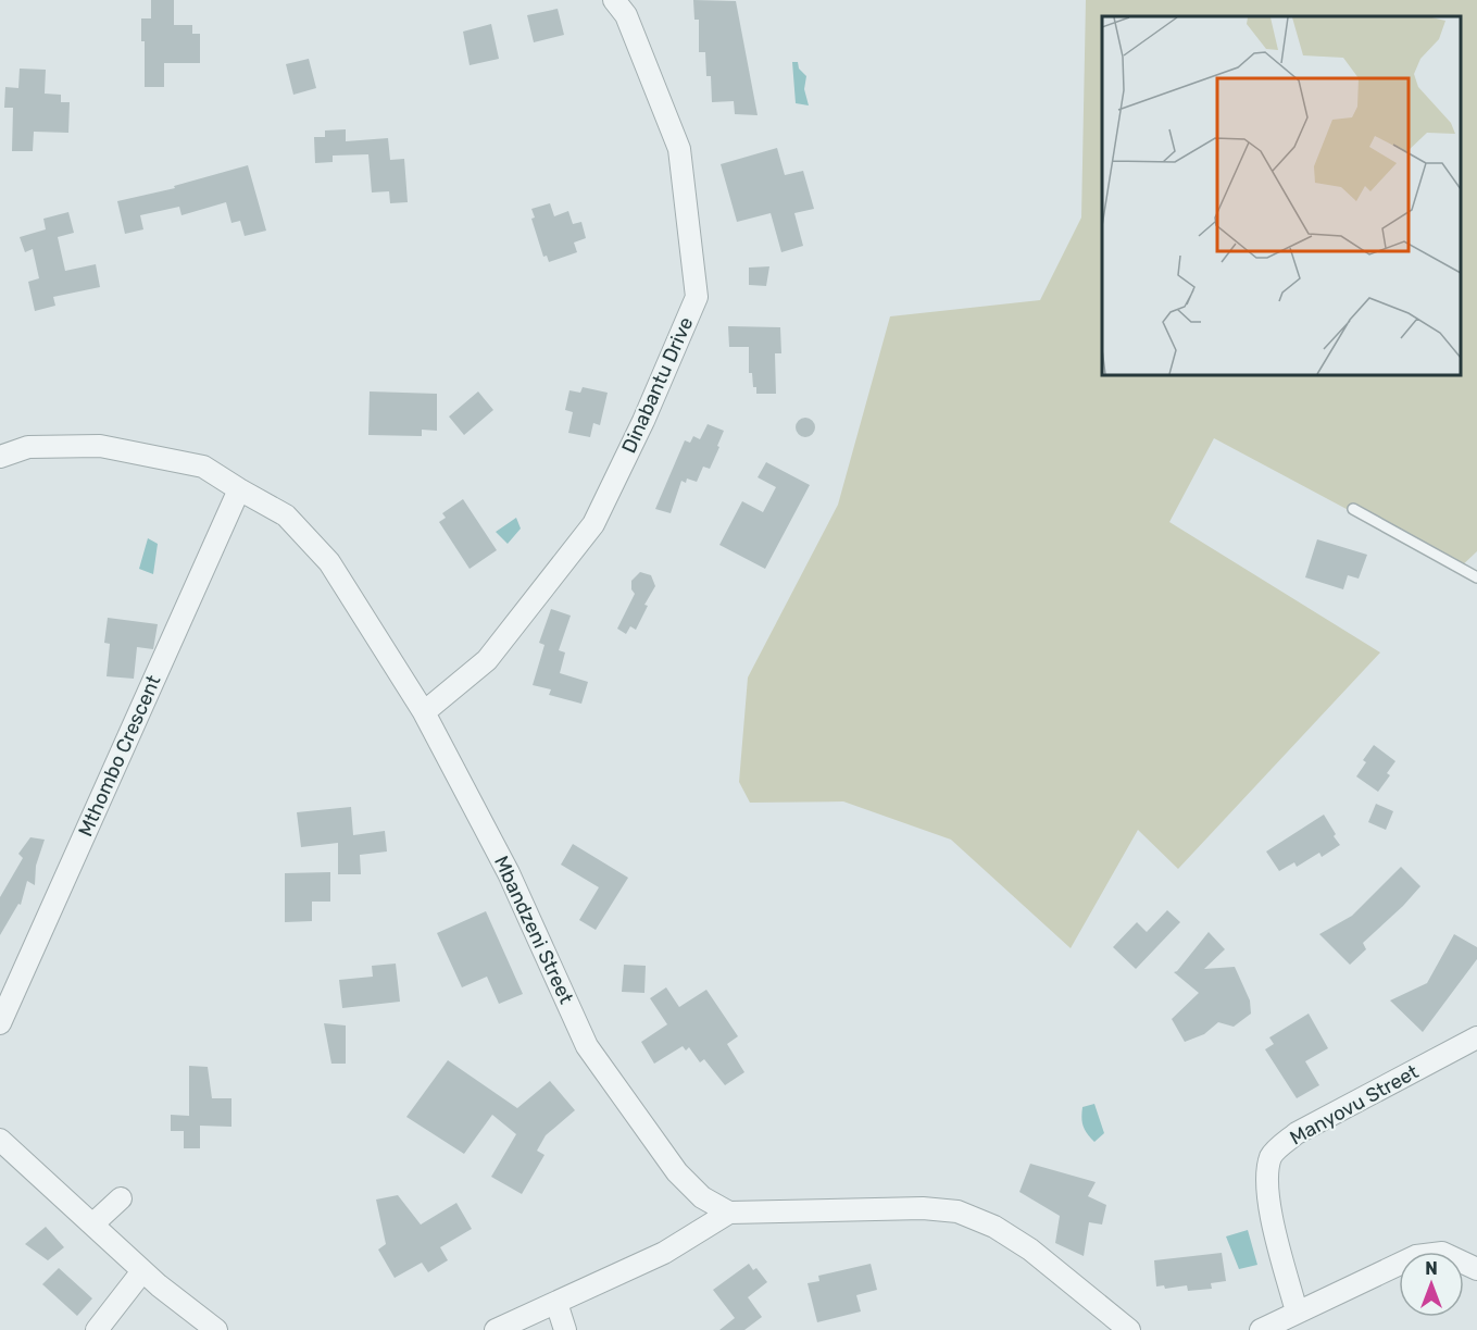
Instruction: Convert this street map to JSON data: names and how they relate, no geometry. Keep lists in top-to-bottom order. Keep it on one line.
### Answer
{"streets":{"street":["Dinabantu Drive","Mthombo Crescent","Mbandzeni Street","Manyovu Street"]},"crossings":[["Dinabantu Drive","Mbandzeni Street"],["Mthombo Crescent","Mbandzeni Street"]],"north":"top"}
